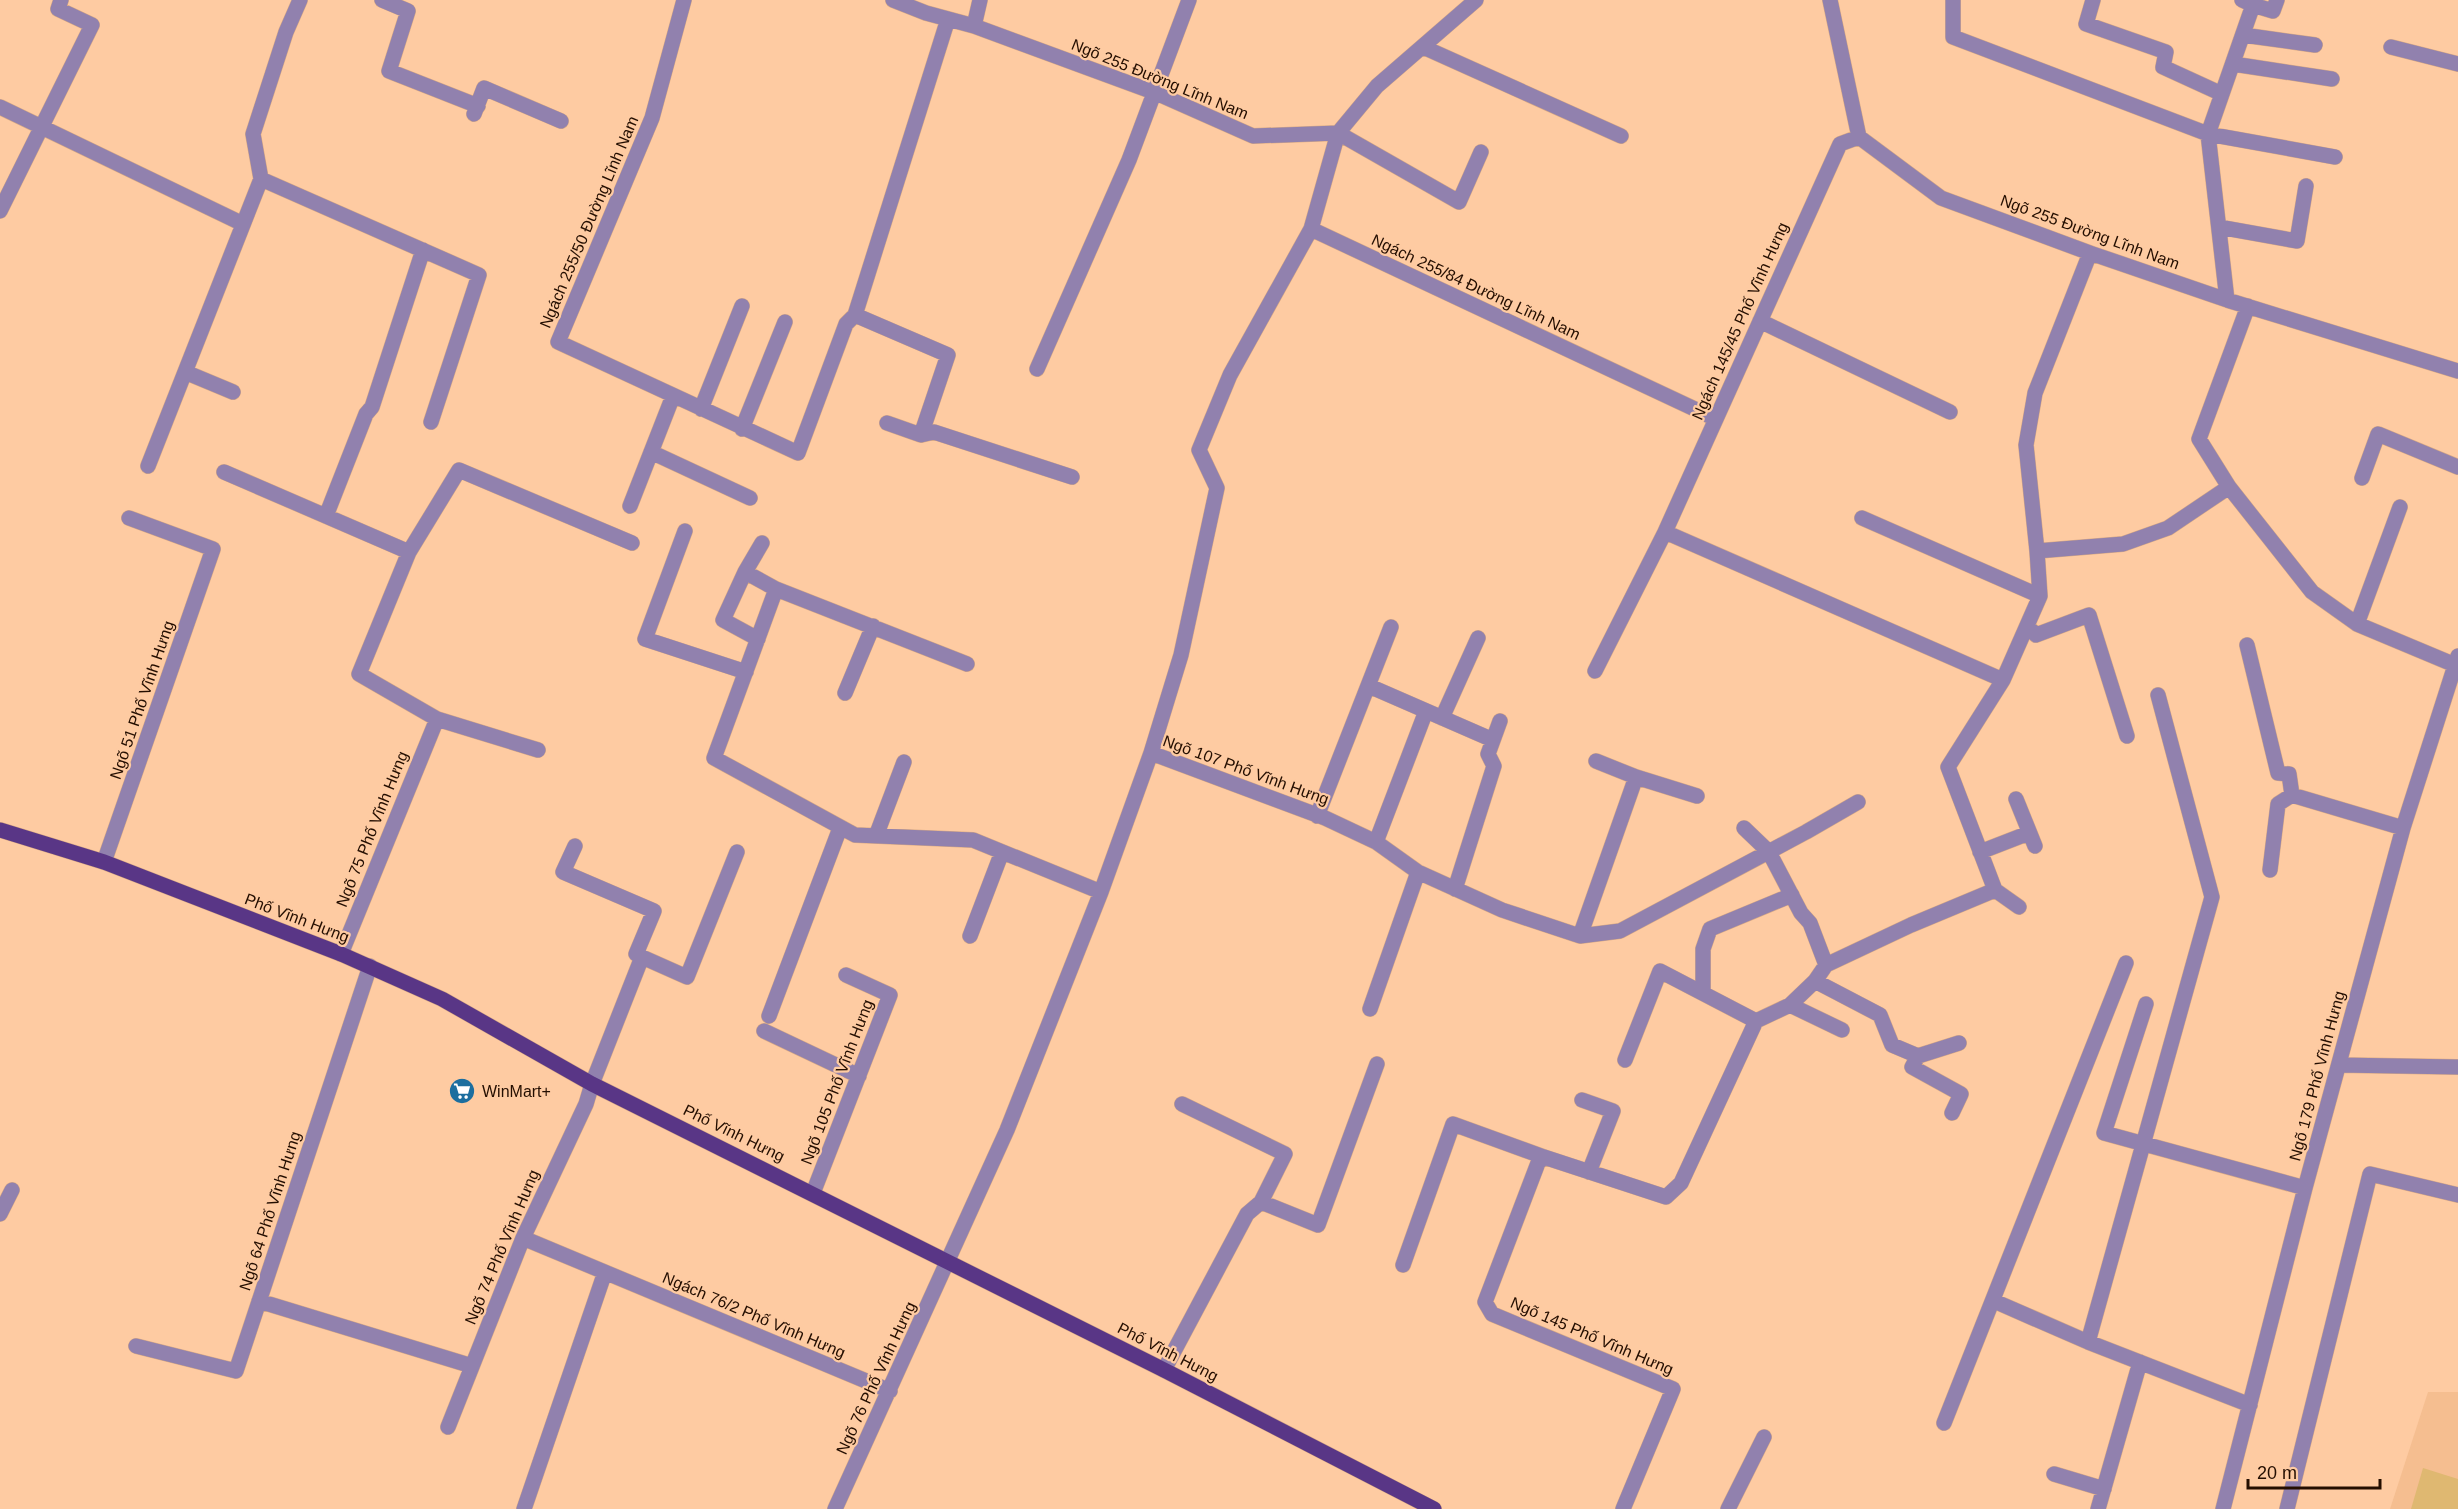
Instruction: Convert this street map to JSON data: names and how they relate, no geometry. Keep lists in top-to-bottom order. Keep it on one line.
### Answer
{"streets":{"main road":["Phố Vĩnh Hưng"],"street":["Ngõ 255 Đường Lĩnh Nam","Ngách 255/50 Đường Lĩnh Nam","Ngách 255/84 Đường Lĩnh Nam","Ngách 145/45 Phố Vĩnh Hưng","Ngõ 51 Phố Vĩnh Hưng","Ngõ 107 Phố Vĩnh Hưng","Ngõ 75 Phố Vĩnh Hưng","Ngõ 179 Phố Vĩnh Hưng","Ngõ 105 Phố Vĩnh Hưng","Ngõ 64 Phố Vĩnh Hưng","Ngõ 74 Phố Vĩnh Hưng","Ngách 76/2 Phố Vĩnh Hưng","Ngõ 145 Phố Vĩnh Hưng","Ngõ 76 Phố Vĩnh Hưng"]},"crossings":[["Ngõ 255 Đường Lĩnh Nam","Ngách 145/45 Phố Vĩnh Hưng"],["Ngách 255/84 Đường Lĩnh Nam","Ngách 145/45 Phố Vĩnh Hưng"],["Ngõ 51 Phố Vĩnh Hưng","Phố Vĩnh Hưng"],["Ngõ 107 Phố Vĩnh Hưng","Phố Vĩnh Hưng"],["Ngõ 107 Phố Vĩnh Hưng","Ngõ 76 Phố Vĩnh Hưng"],["Ngõ 75 Phố Vĩnh Hưng","Phố Vĩnh Hưng"],["Phố Vĩnh Hưng","Ngõ 105 Phố Vĩnh Hưng"],["Phố Vĩnh Hưng","Ngõ 64 Phố Vĩnh Hưng"],["Phố Vĩnh Hưng","Ngõ 74 Phố Vĩnh Hưng"],["Phố Vĩnh Hưng","Ngõ 76 Phố Vĩnh Hưng"],["Ngõ 74 Phố Vĩnh Hưng","Ngách 76/2 Phố Vĩnh Hưng"],["Ngách 76/2 Phố Vĩnh Hưng","Ngõ 76 Phố Vĩnh Hưng"]],"places":{"supermarket":["WinMart+"]},"scale_bar":"20 m"}
